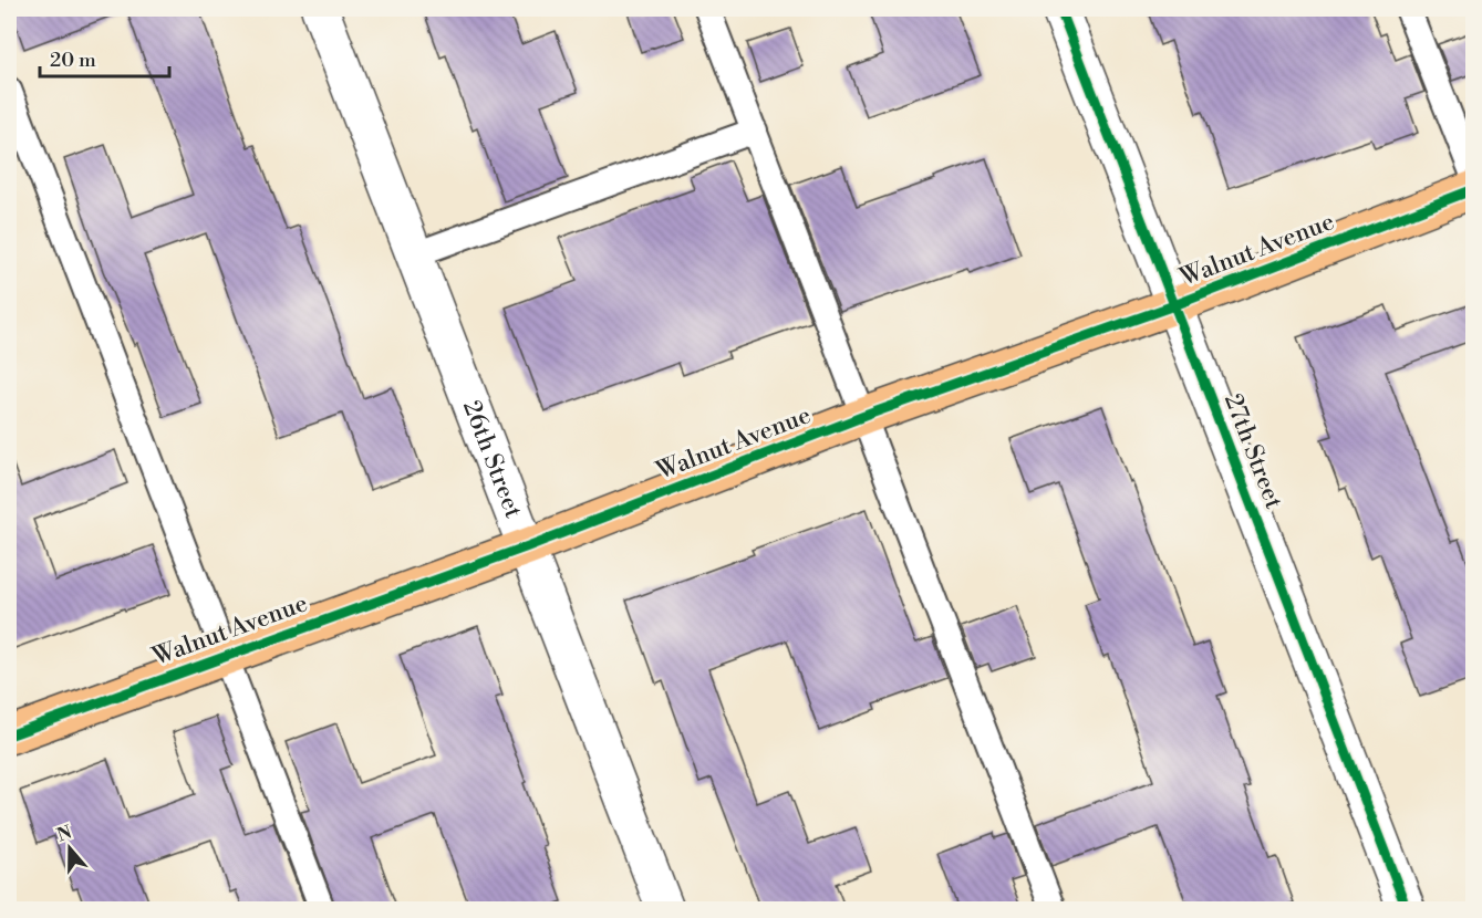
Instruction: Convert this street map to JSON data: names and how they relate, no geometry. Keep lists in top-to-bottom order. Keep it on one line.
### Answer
{"streets":{"main road":["Walnut Avenue"],"street":["27th Street","26th Street"]},"crossings":[["Walnut Avenue","27th Street"],["Walnut Avenue","26th Street"]],"scale_bar":"20 m","north":"top"}
